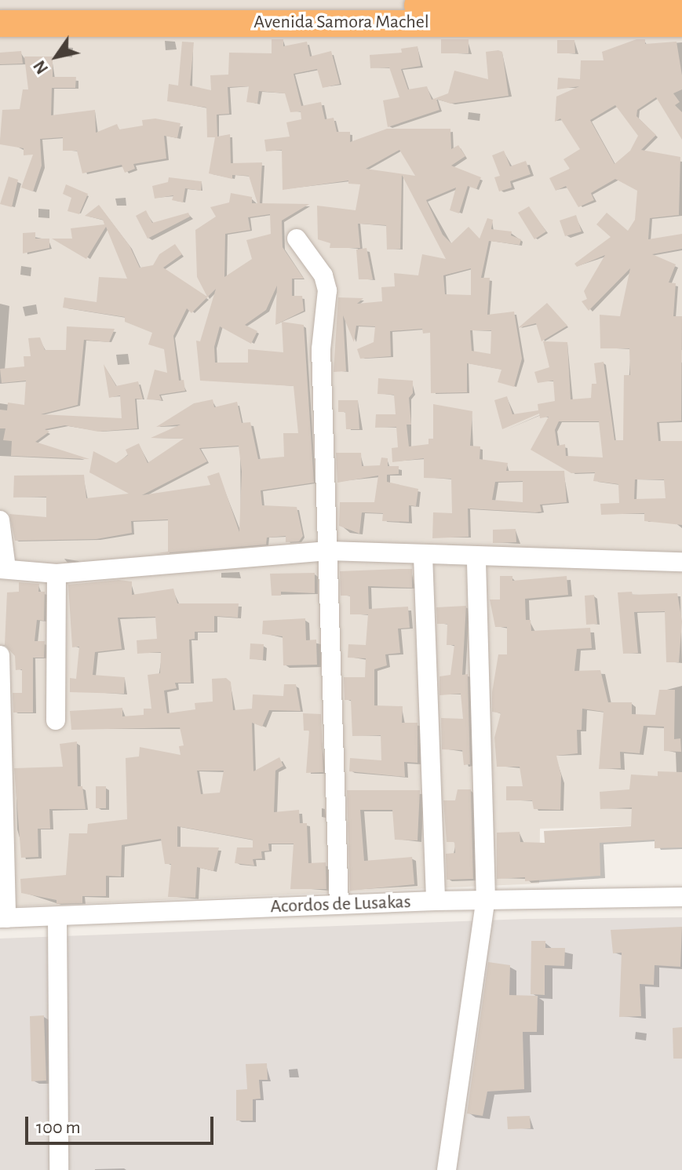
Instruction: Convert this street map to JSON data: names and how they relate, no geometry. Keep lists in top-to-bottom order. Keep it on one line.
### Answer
{"streets":{"highway":["Avenida Samora Machel"],"street":["Acordos de Lusakas"]},"scale_bar":"100 m","north":"bottom left"}
